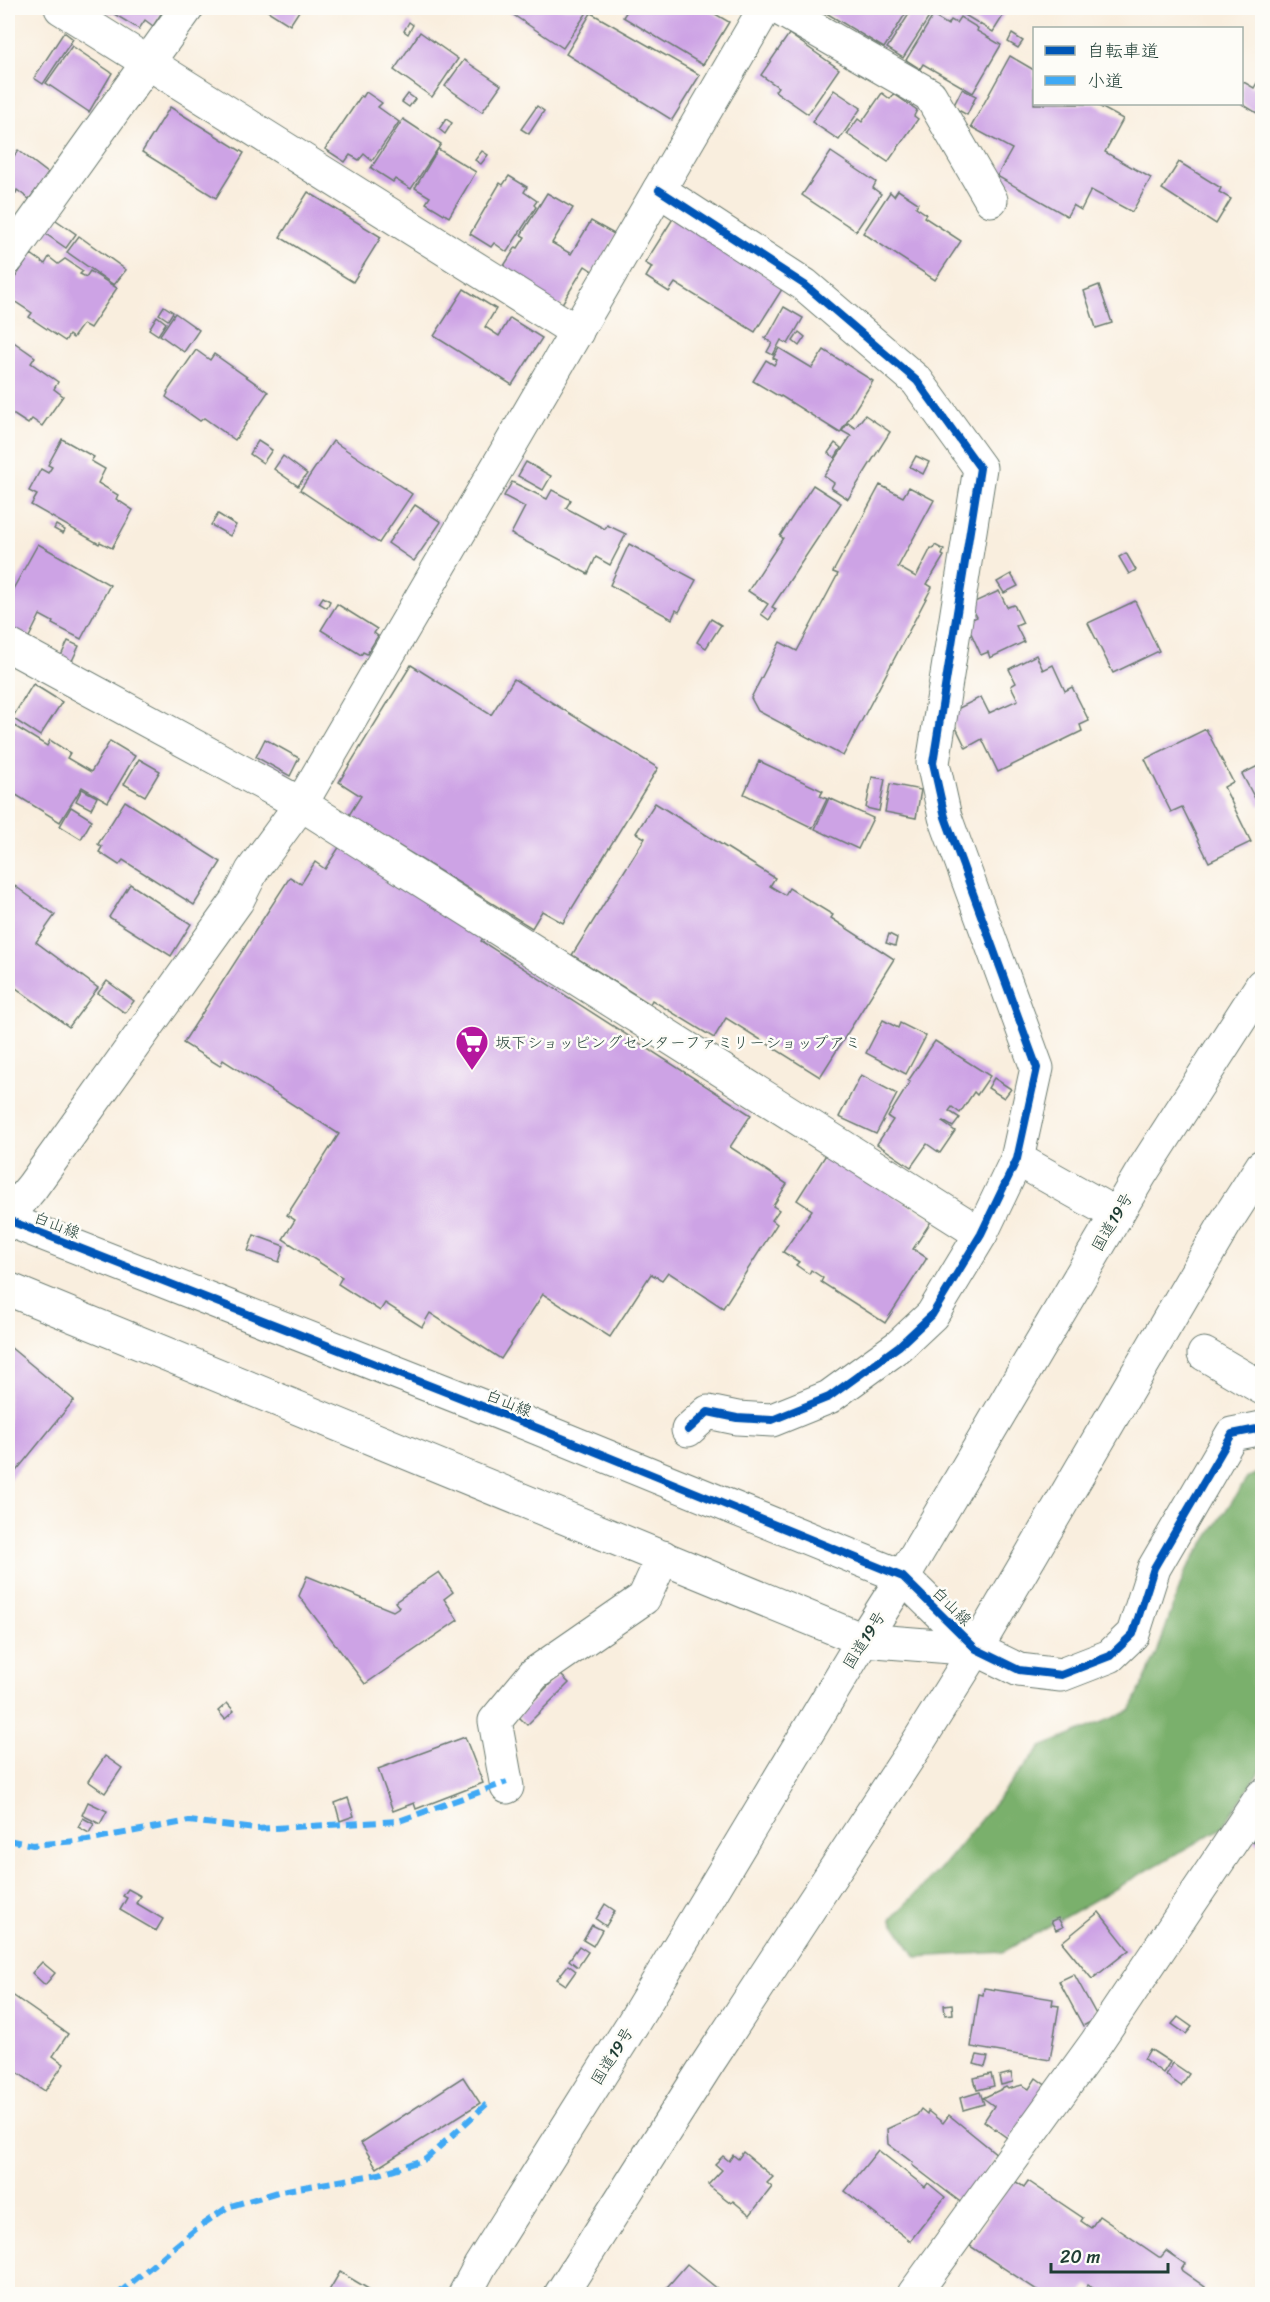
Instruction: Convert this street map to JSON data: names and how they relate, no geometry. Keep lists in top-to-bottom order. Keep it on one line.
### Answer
{"streets":{"main road":["国道19号","白山線"]},"crossings":[["国道19号","白山線"]],"places":{"supermarket":["坂下ショッピングセンターファミリーショップアミ"]},"legend":["自転車道","小道"],"scale_bar":"20 m"}
